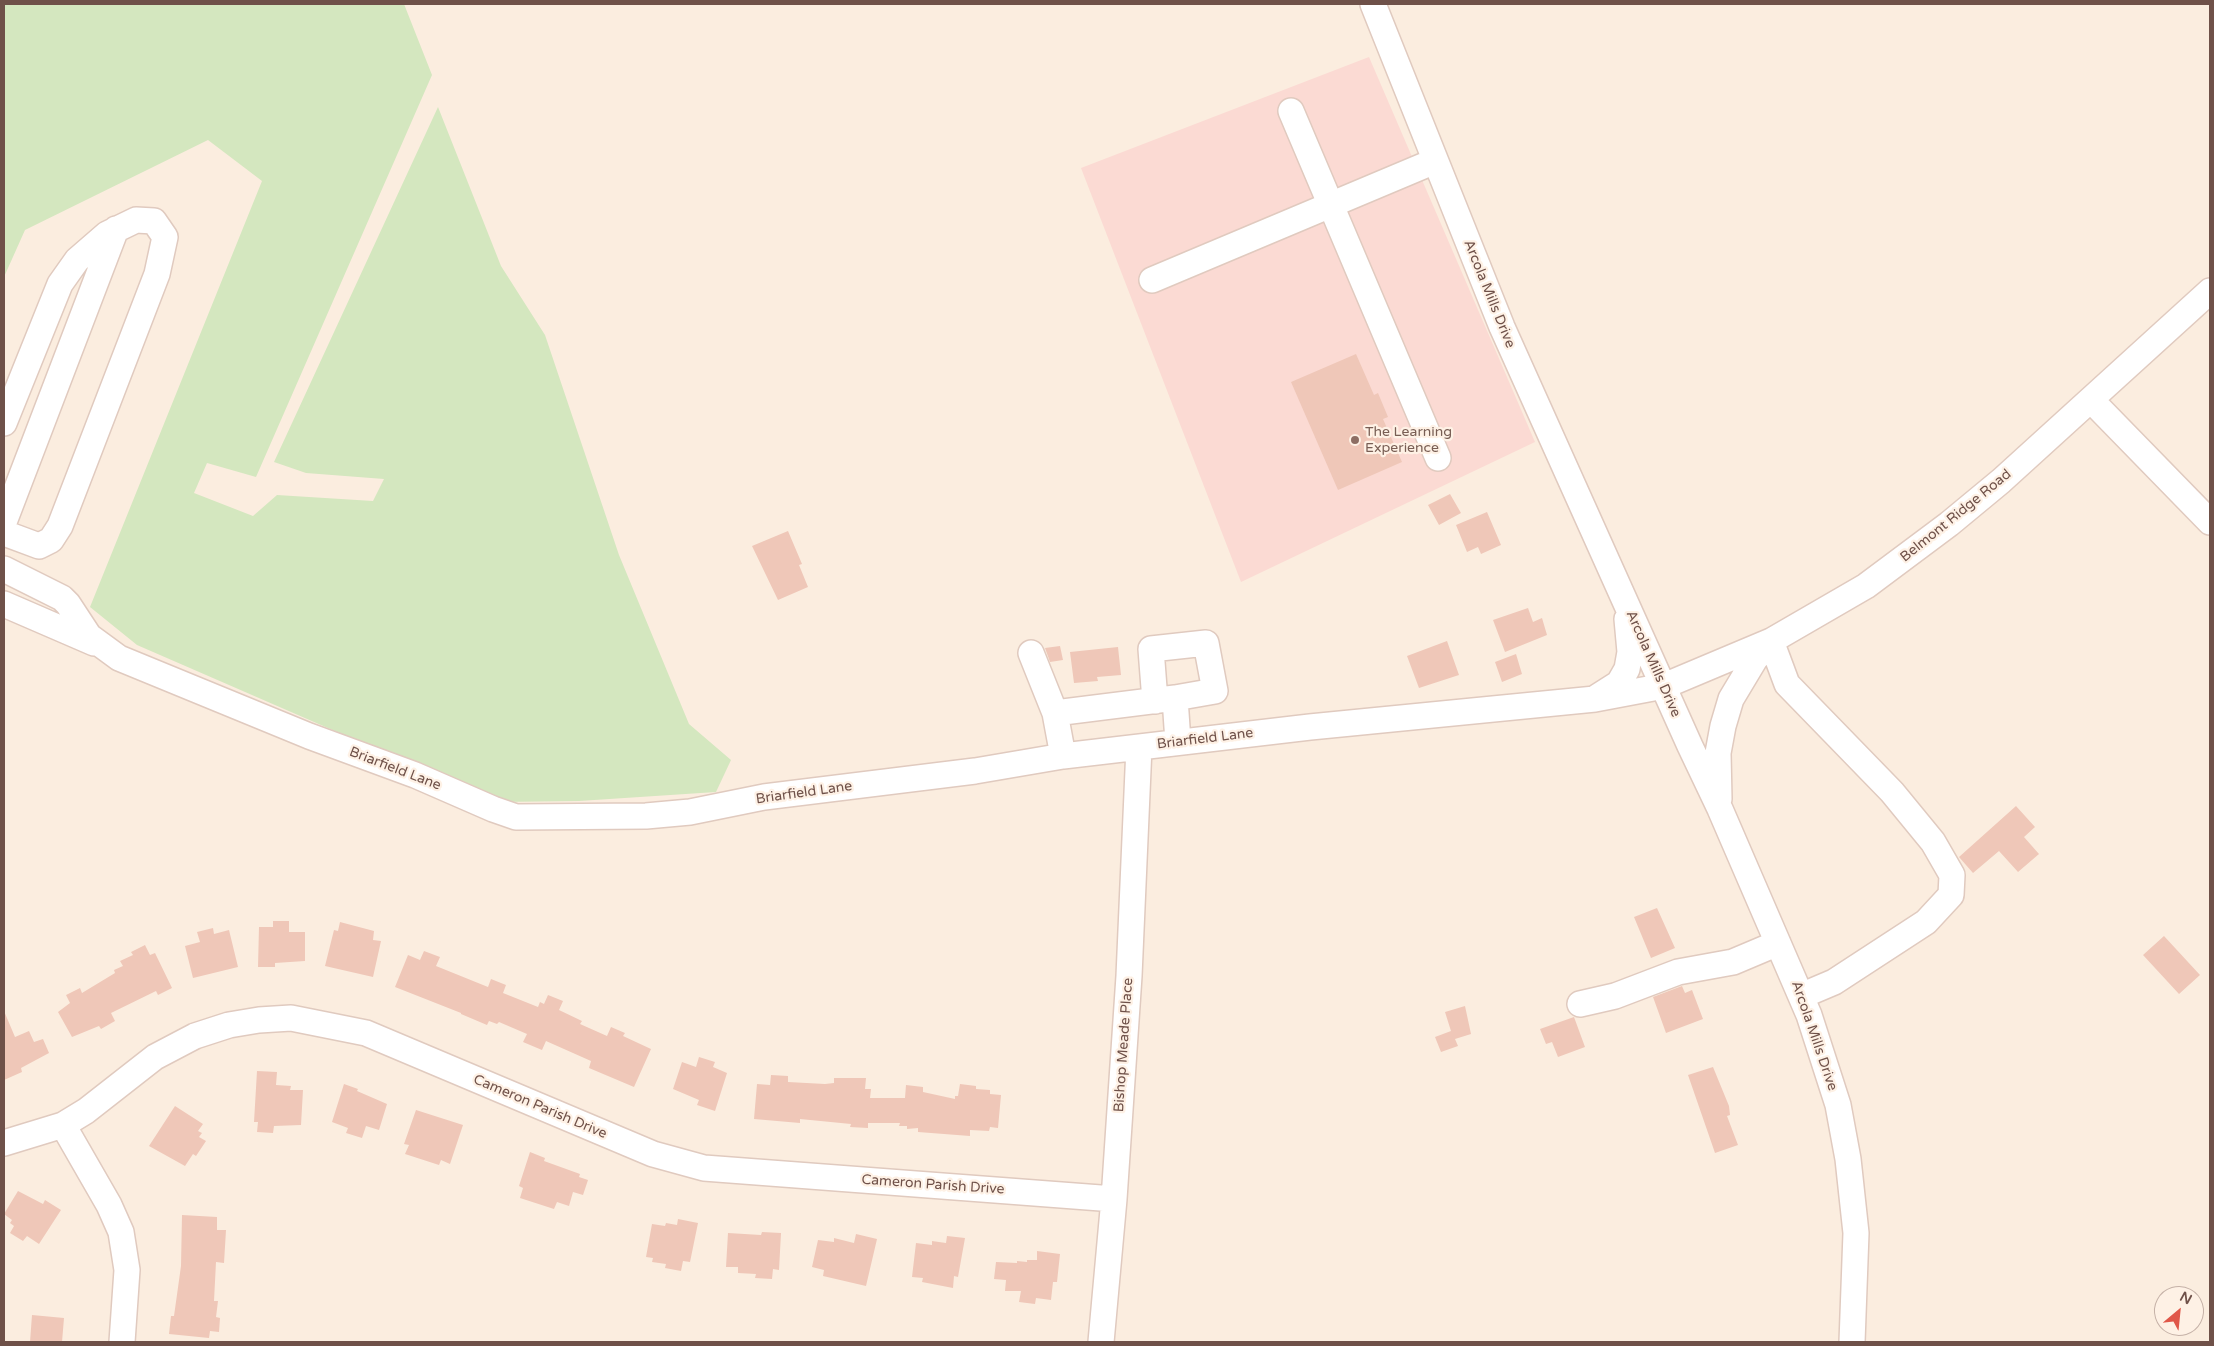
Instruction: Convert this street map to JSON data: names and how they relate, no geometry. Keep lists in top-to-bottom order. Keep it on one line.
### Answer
{"streets":{"street":["Arcola Mills Drive","Belmont Ridge Road","Briarfield Lane","Bishop Meade Place","Cameron Parish Drive"]},"crossings":[["Arcola Mills Drive","Belmont Ridge Road"],["Arcola Mills Drive","Briarfield Lane"],["Belmont Ridge Road","Briarfield Lane"],["Briarfield Lane","Bishop Meade Place"],["Bishop Meade Place","Cameron Parish Drive"]],"places":["The Learning Experience"],"north":"top right"}
